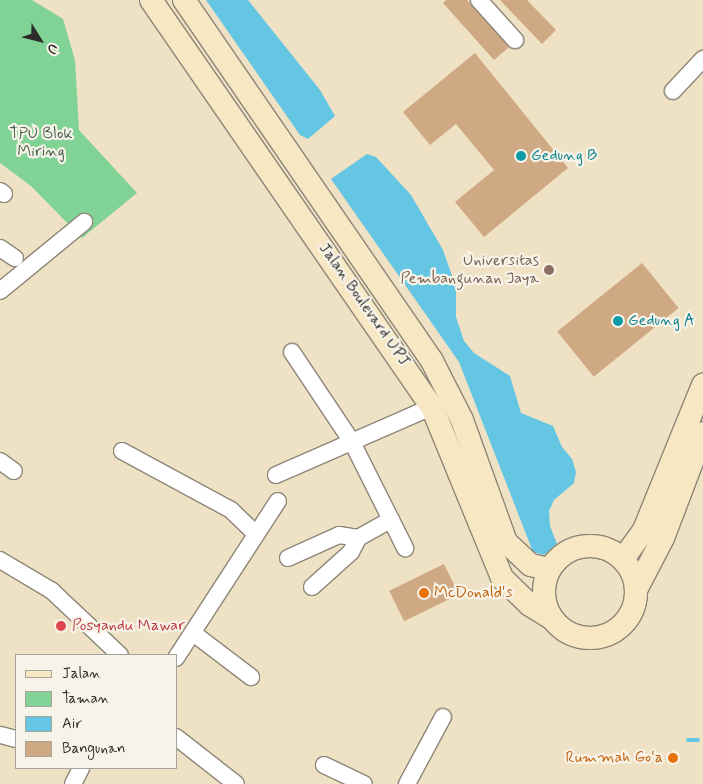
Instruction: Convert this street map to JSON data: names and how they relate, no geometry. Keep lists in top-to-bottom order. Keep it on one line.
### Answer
{"streets":{"street":["Jalan Boulevard UPJ"]},"parks":["TPU Blok Miring"],"places":["Gedung B","Universitas Pembangunan Jaya","Gedung A","McDonald's","Posyandu Mawar","Rummah Go'a"],"legend":["Jalan","Taman","Air","Bangunan"],"north":"bottom right"}
